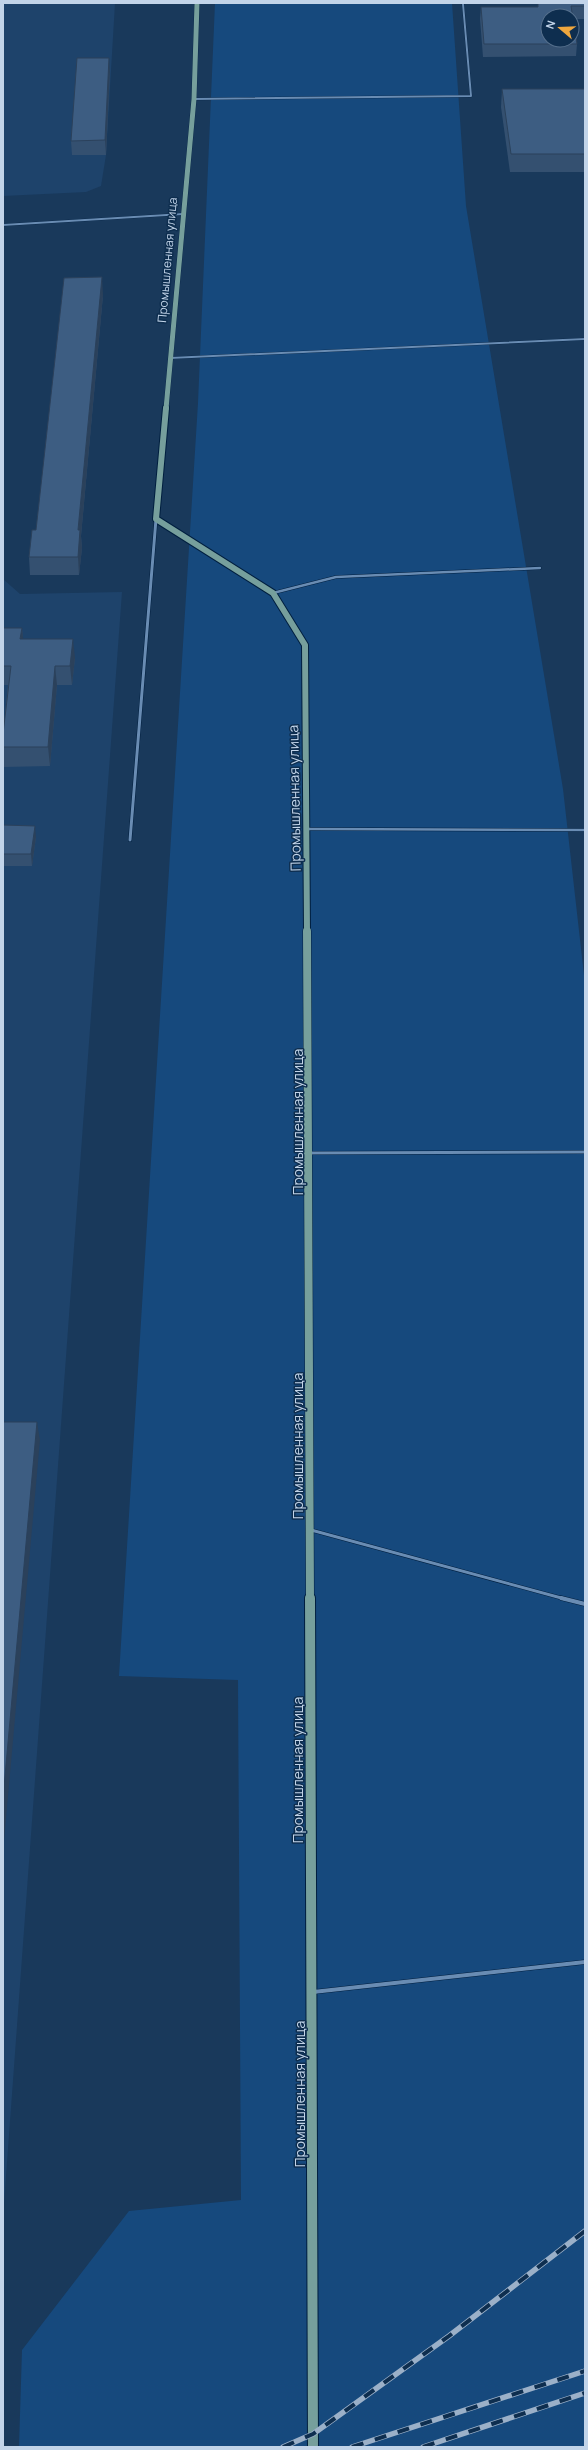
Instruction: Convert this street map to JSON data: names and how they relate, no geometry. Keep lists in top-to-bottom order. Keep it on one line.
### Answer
{"streets":{"street":["Промышленная улица"]},"north":"left"}
